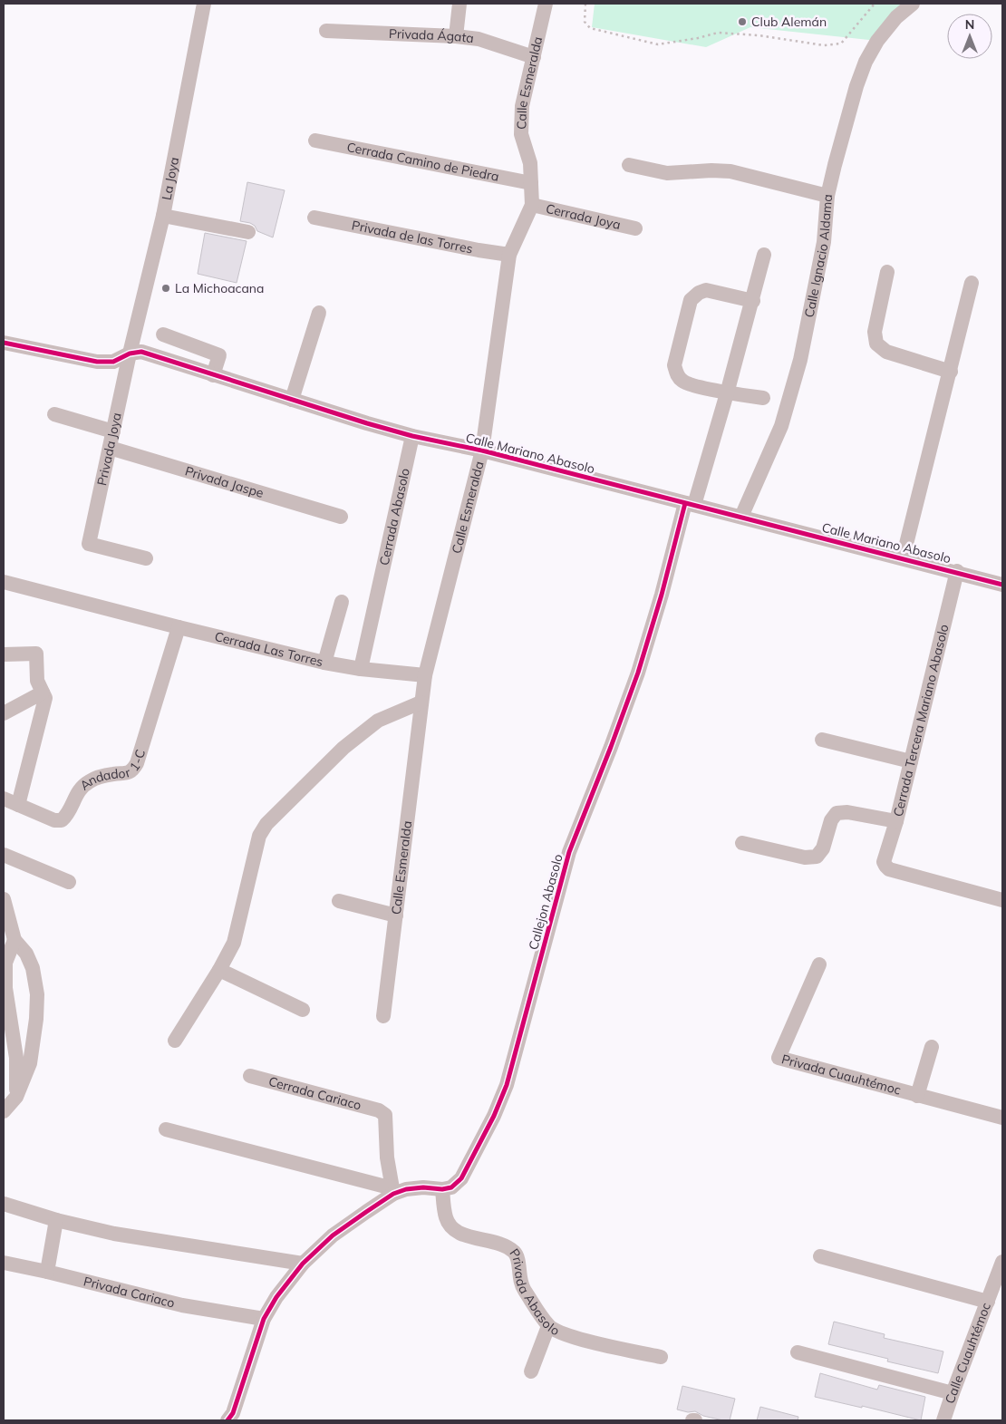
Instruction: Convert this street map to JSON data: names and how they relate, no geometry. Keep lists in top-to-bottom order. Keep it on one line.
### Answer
{"streets":{"street":["Privada Ágata","Calle Esmeralda","Cerrada Camino de Piedra","La Joya","Cerrada Joya","Privada de las Torres","Calle Ignacio Aldama","Privada Joya","Calle Mariano Abasolo","Privada Jaspe","Cerrada Abasolo","Cerrada Las Torres","Cerrada Tercera Mariano Abasolo","Andador 1-C","Callejon Abasolo","Privada Cuauhtémoc","Cerrada Cariaco","Privada Abasolo","Privada Cariaco","Calle Cuauhtémoc"]},"crossings":[["Privada Ágata","Calle Esmeralda"],["Calle Esmeralda","Cerrada Camino de Piedra"],["Calle Esmeralda","Cerrada Joya"],["Calle Esmeralda","Privada de las Torres"],["Calle Esmeralda","Calle Mariano Abasolo"],["Calle Esmeralda","Cerrada Las Torres"],["La Joya","Privada Joya"],["La Joya","Calle Mariano Abasolo"],["Calle Ignacio Aldama","Calle Mariano Abasolo"],["Privada Joya","Calle Mariano Abasolo"],["Privada Joya","Privada Jaspe"],["Calle Mariano Abasolo","Cerrada Abasolo"],["Calle Mariano Abasolo","Cerrada Tercera Mariano Abasolo"],["Calle Mariano Abasolo","Callejon Abasolo"],["Cerrada Abasolo","Cerrada Las Torres"],["Cerrada Las Torres","Andador 1-C"],["Callejon Abasolo","Privada Abasolo"]],"places":["Club Alemán","La Michoacana"],"north":"top"}
